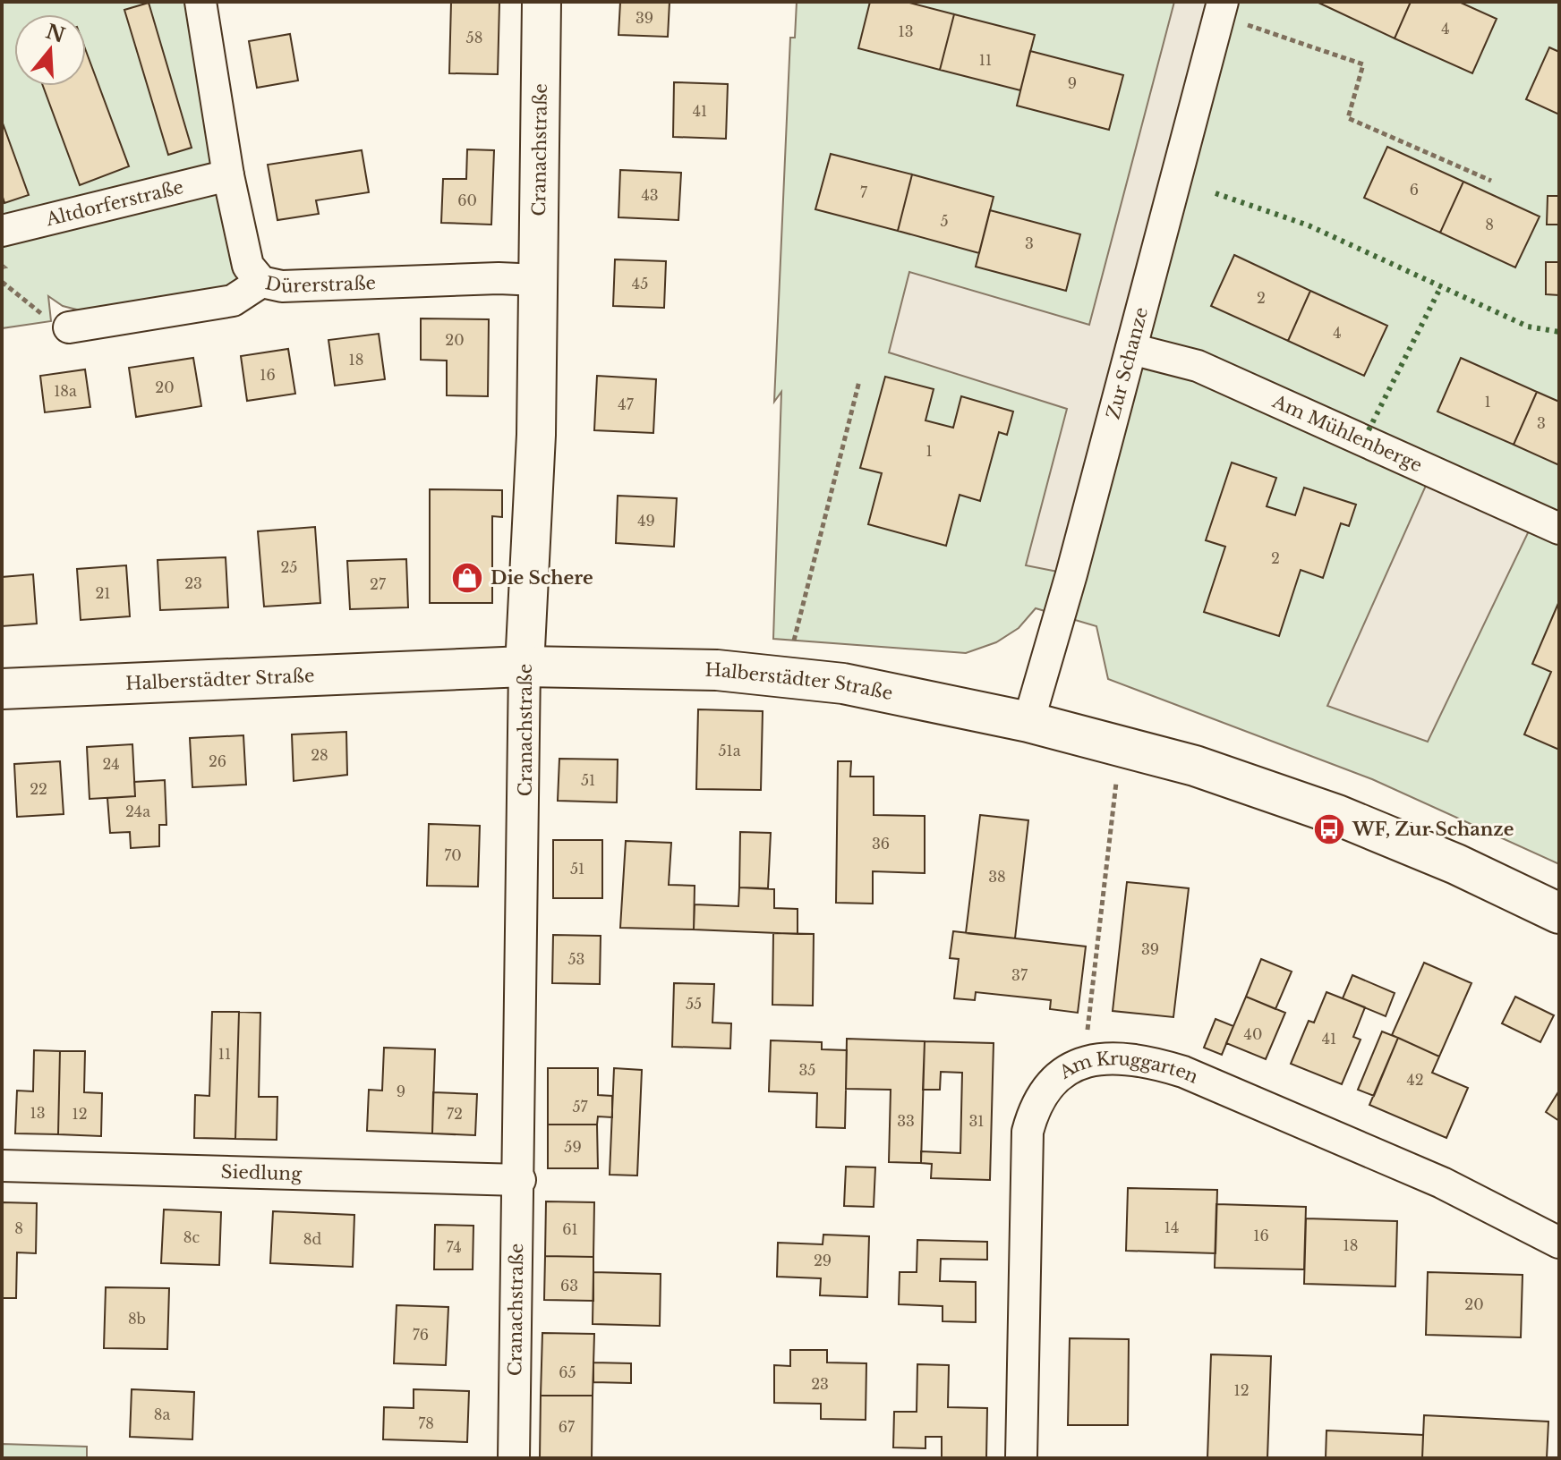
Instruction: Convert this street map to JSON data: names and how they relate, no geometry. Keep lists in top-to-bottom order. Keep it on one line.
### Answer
{"streets":{"main road":["Halberstädter Straße"],"street":["Cranachstraße","Altdorferstraße","Dürerstraße","Zur Schanze","Am Mühlenberge","Am Kruggarten","Siedlung"]},"crossings":[["Cranachstraße","Dürerstraße"],["Cranachstraße","Halberstädter Straße"],["Cranachstraße","Siedlung"],["Altdorferstraße","Dürerstraße"],["Zur Schanze","Am Mühlenberge"],["Zur Schanze","Halberstädter Straße"]],"places":{"shop":["Die Schere"],"bus stop":["WF, Zur Schanze"]},"house_numbers":["39","4","13","58","11","9","41","6","7","43","60","5","8","3","45","2","4","20","18","16","20","18a","1","47","3","1","49","2","25","23","27","21","51a","28","26","24","51","22","24a","36","70","51","38","39","53","37","55","40","41","11","35","42","9","57","13","12","72","33","31","59","14","8","61","16","8c","8d","18","74","29","63","20","8b","76","65","23","12","8a","78","67"],"north":"top"}
